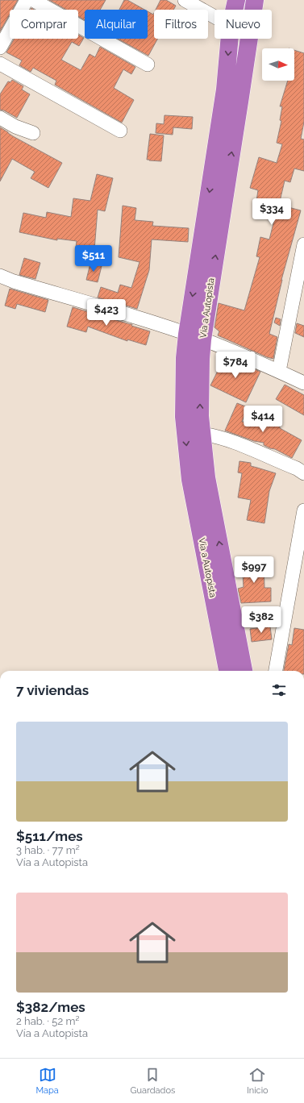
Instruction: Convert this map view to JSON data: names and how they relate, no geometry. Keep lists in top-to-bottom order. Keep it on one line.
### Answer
{"streets":{"highway":["Vía a Autopista"]},"north":"right","page":{"chip":["Comprar","Alquilar","Filtros","Nuevo"],"price":["$334","$511","$423","$784","$414","$997","$382"],"heading":"7 viviendas","list":[{"name":"$511/mes","note":"3 hab. · 77 m² · Vía a Autopista"},{"name":"$382/mes","note":"2 hab. · 52 m² · Vía a Autopista"}],"tabs":["Mapa","Guardados","Inicio"]}}
